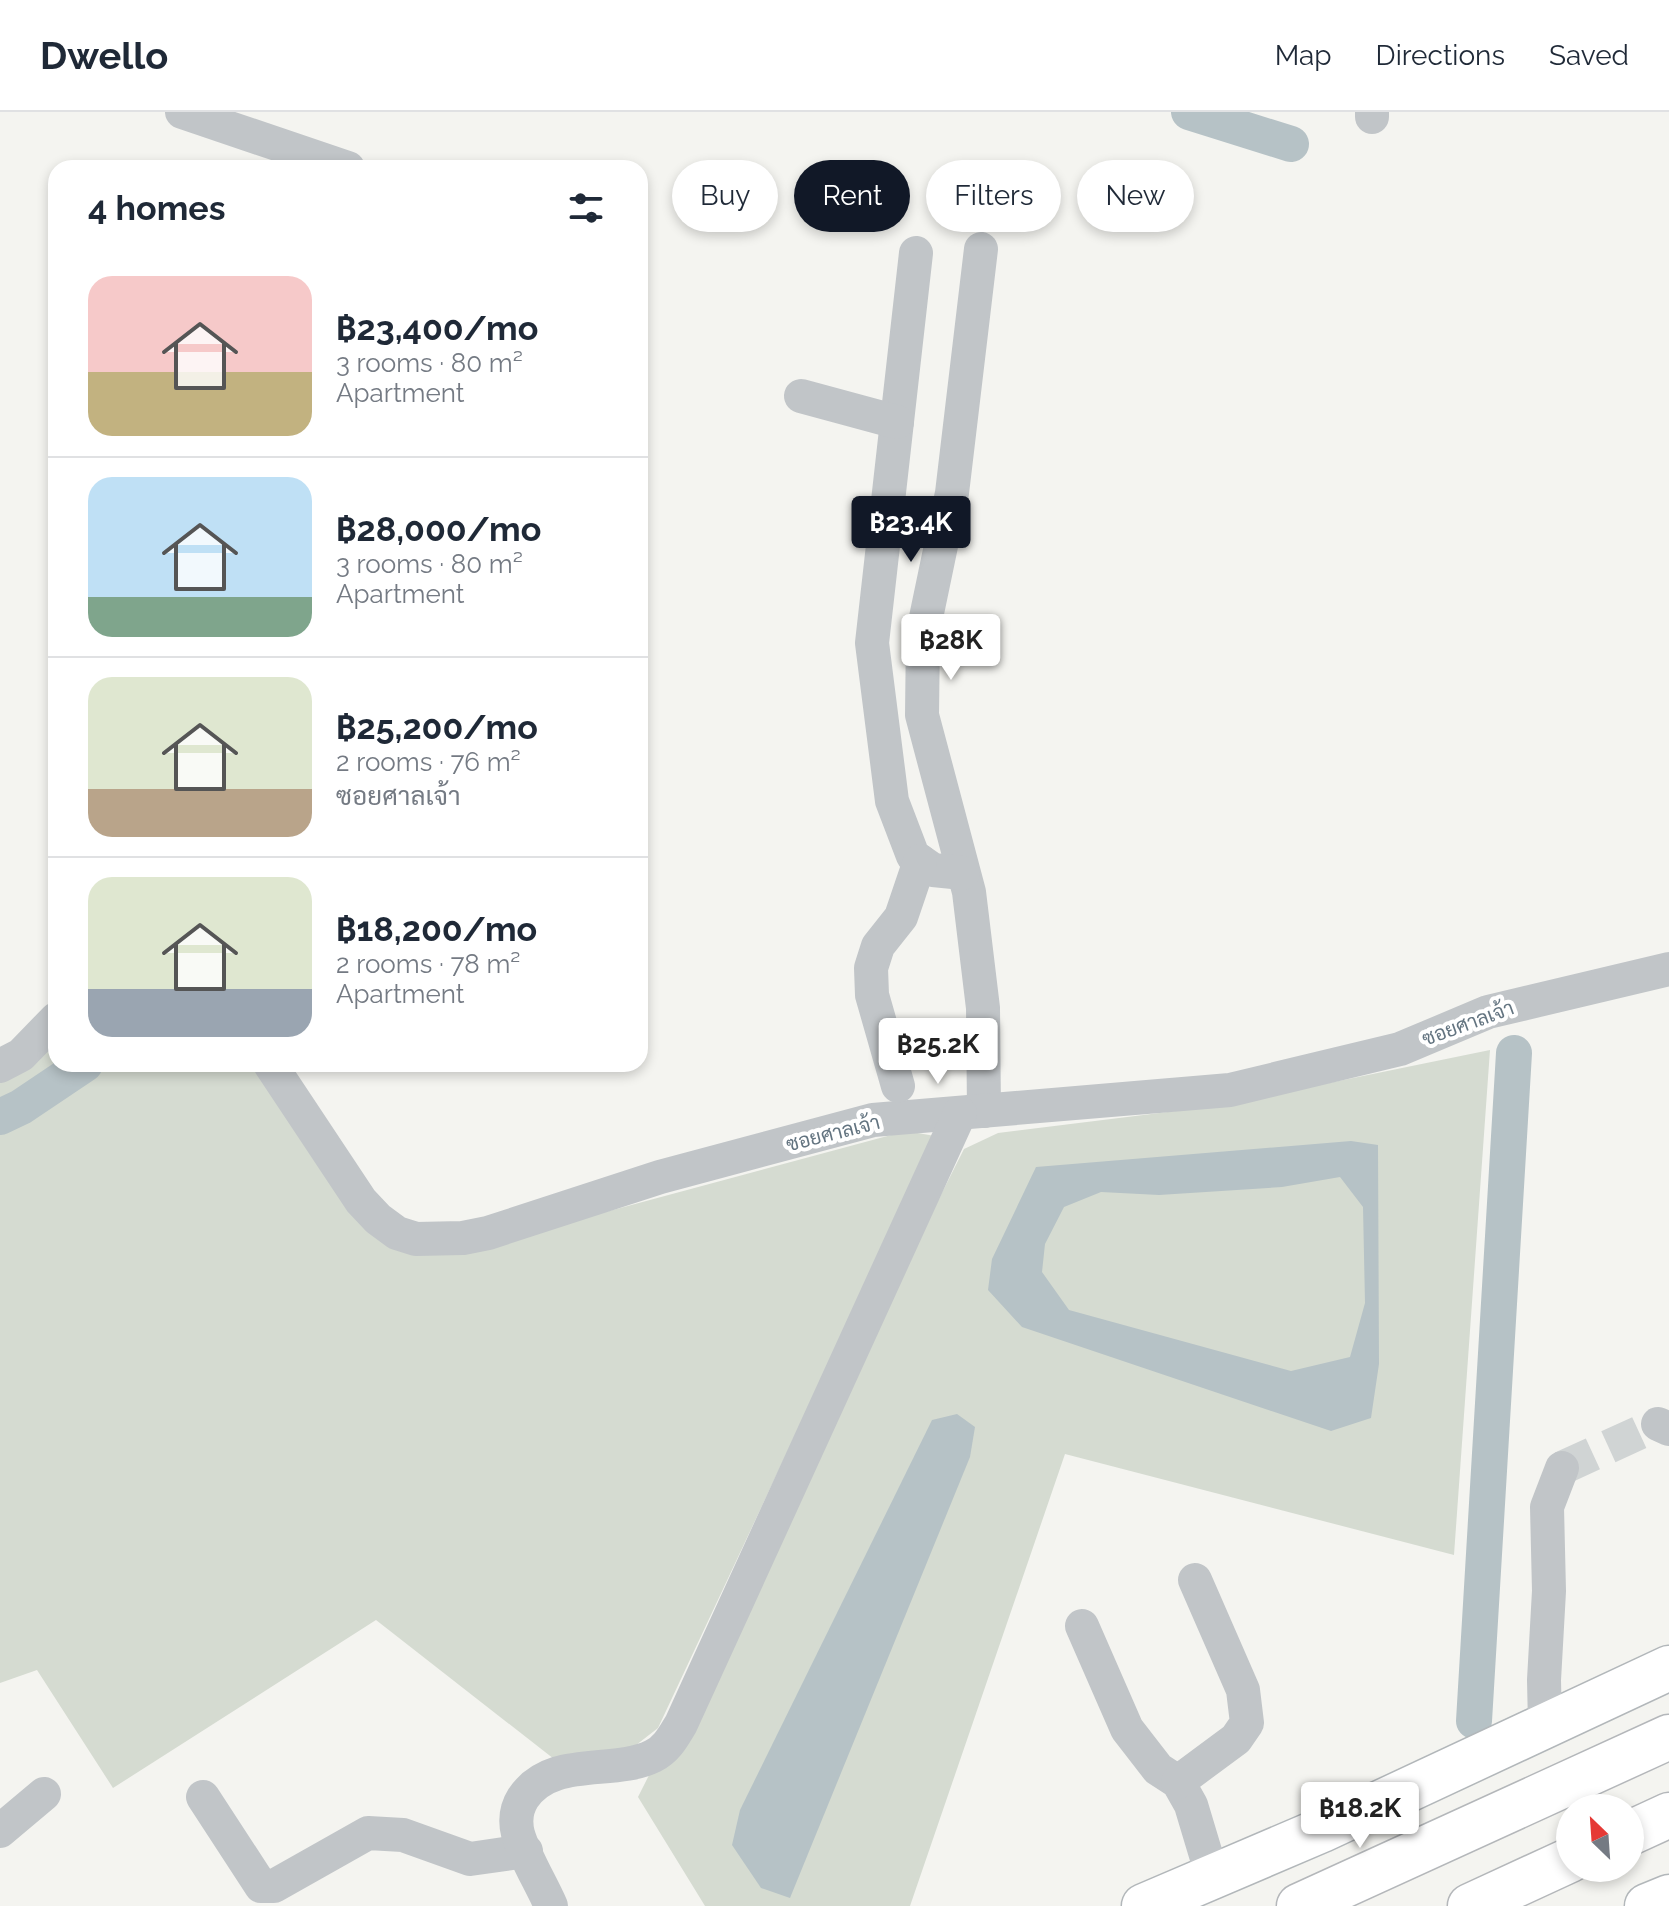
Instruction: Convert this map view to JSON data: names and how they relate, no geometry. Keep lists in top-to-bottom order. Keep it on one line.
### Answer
{"streets":{"street":["ซอยศาลเจ้า"]},"north":"top left","page":{"header":"Dwello","nav":["Map","Directions","Saved"],"chip":["Buy","Rent","Filters","New"],"heading":"4 homes","list":[{"name":"฿23,400/mo","note":"3 rooms · 80 m² · Apartment"},{"name":"฿28,000/mo","note":"3 rooms · 80 m² · Apartment"},{"name":"฿25,200/mo","note":"2 rooms · 76 m² · ซอยศาลเจ้า"},{"name":"฿18,200/mo","note":"2 rooms · 78 m² · Apartment"}],"price":["฿23.4K","฿28K","฿25.2K","฿18.2K"]}}
